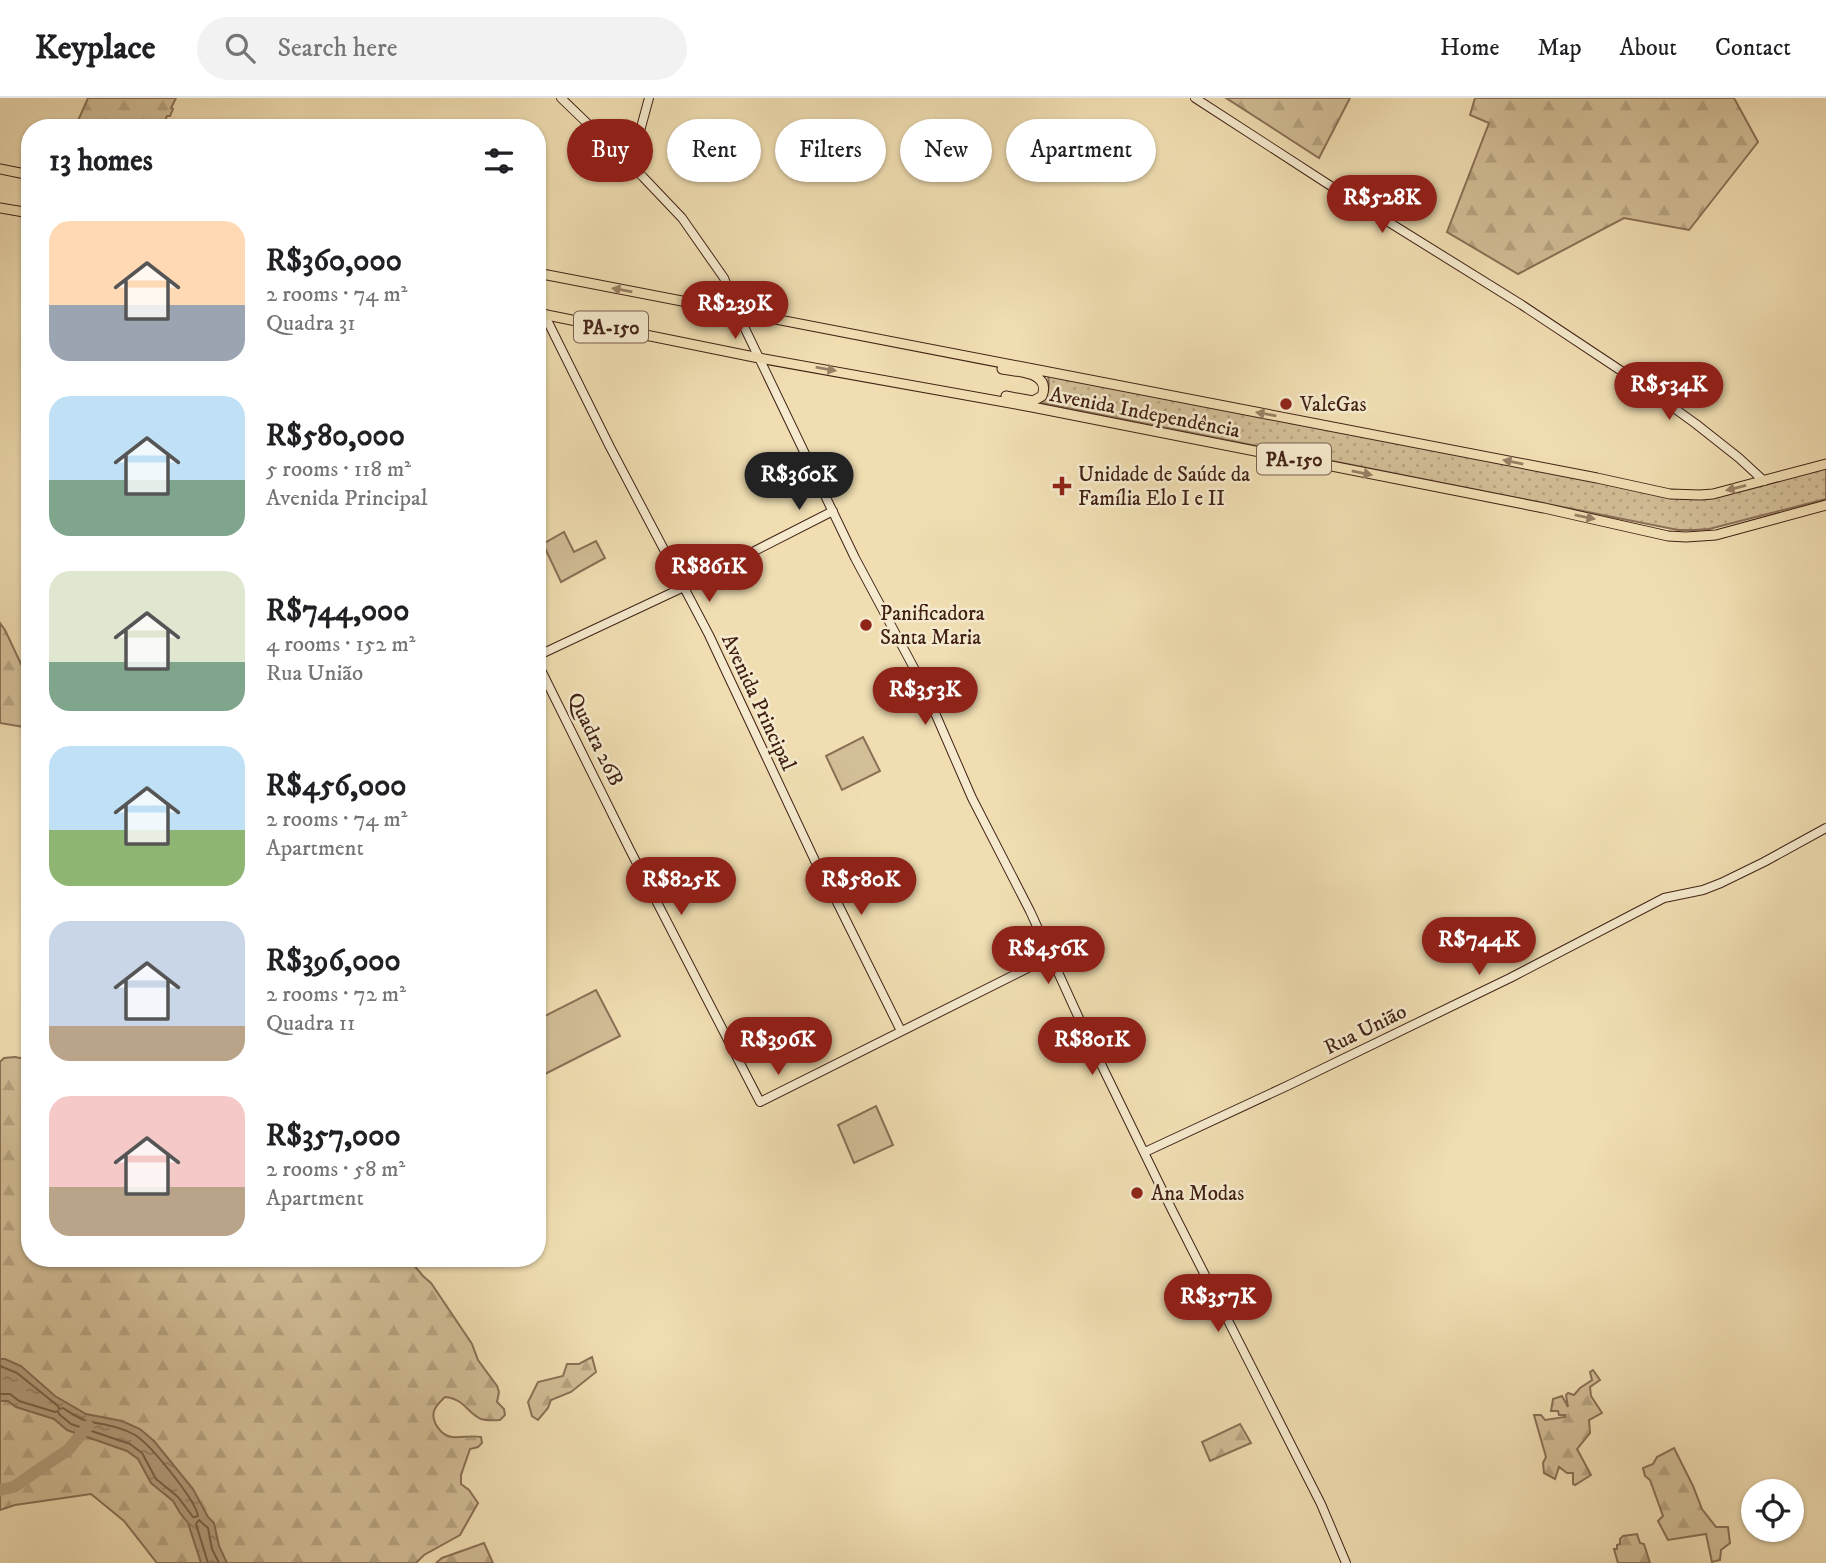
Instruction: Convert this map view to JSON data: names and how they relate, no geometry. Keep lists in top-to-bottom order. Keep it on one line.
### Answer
{"streets":{"main road":["PA-150","Avenida Independência"],"street":["Avenida Principal","Quadra 26B","Rua União"]},"crossings":[["Avenida Principal","Quadra 26B"]],"places":{"other":["ValeGas","Panificadora Santa Maria","Ana Modas"],"health":["Unidade de Saúde da Família Elo I e II"]},"page":{"header":"Keyplace","search":"Search here","nav":["Home","Map","About","Contact"],"chip":["Buy","Rent","Filters","New","Apartment"],"heading":"13 homes","price":["R$528K","R$239K","R$534K","R$360K","R$861K","R$353K","R$825K","R$580K","R$744K","R$456K","R$396K","R$801K","R$357K"],"list":[{"name":"R$360,000","note":"2 rooms · 74 m² · Quadra 31"},{"name":"R$580,000","note":"5 rooms · 118 m² · Avenida Principal"},{"name":"R$744,000","note":"4 rooms · 152 m² · Rua União"},{"name":"R$456,000","note":"2 rooms · 74 m² · Apartment"},{"name":"R$396,000","note":"2 rooms · 72 m² · Quadra 11"},{"name":"R$357,000","note":"2 rooms · 58 m² · Apartment"}]}}
